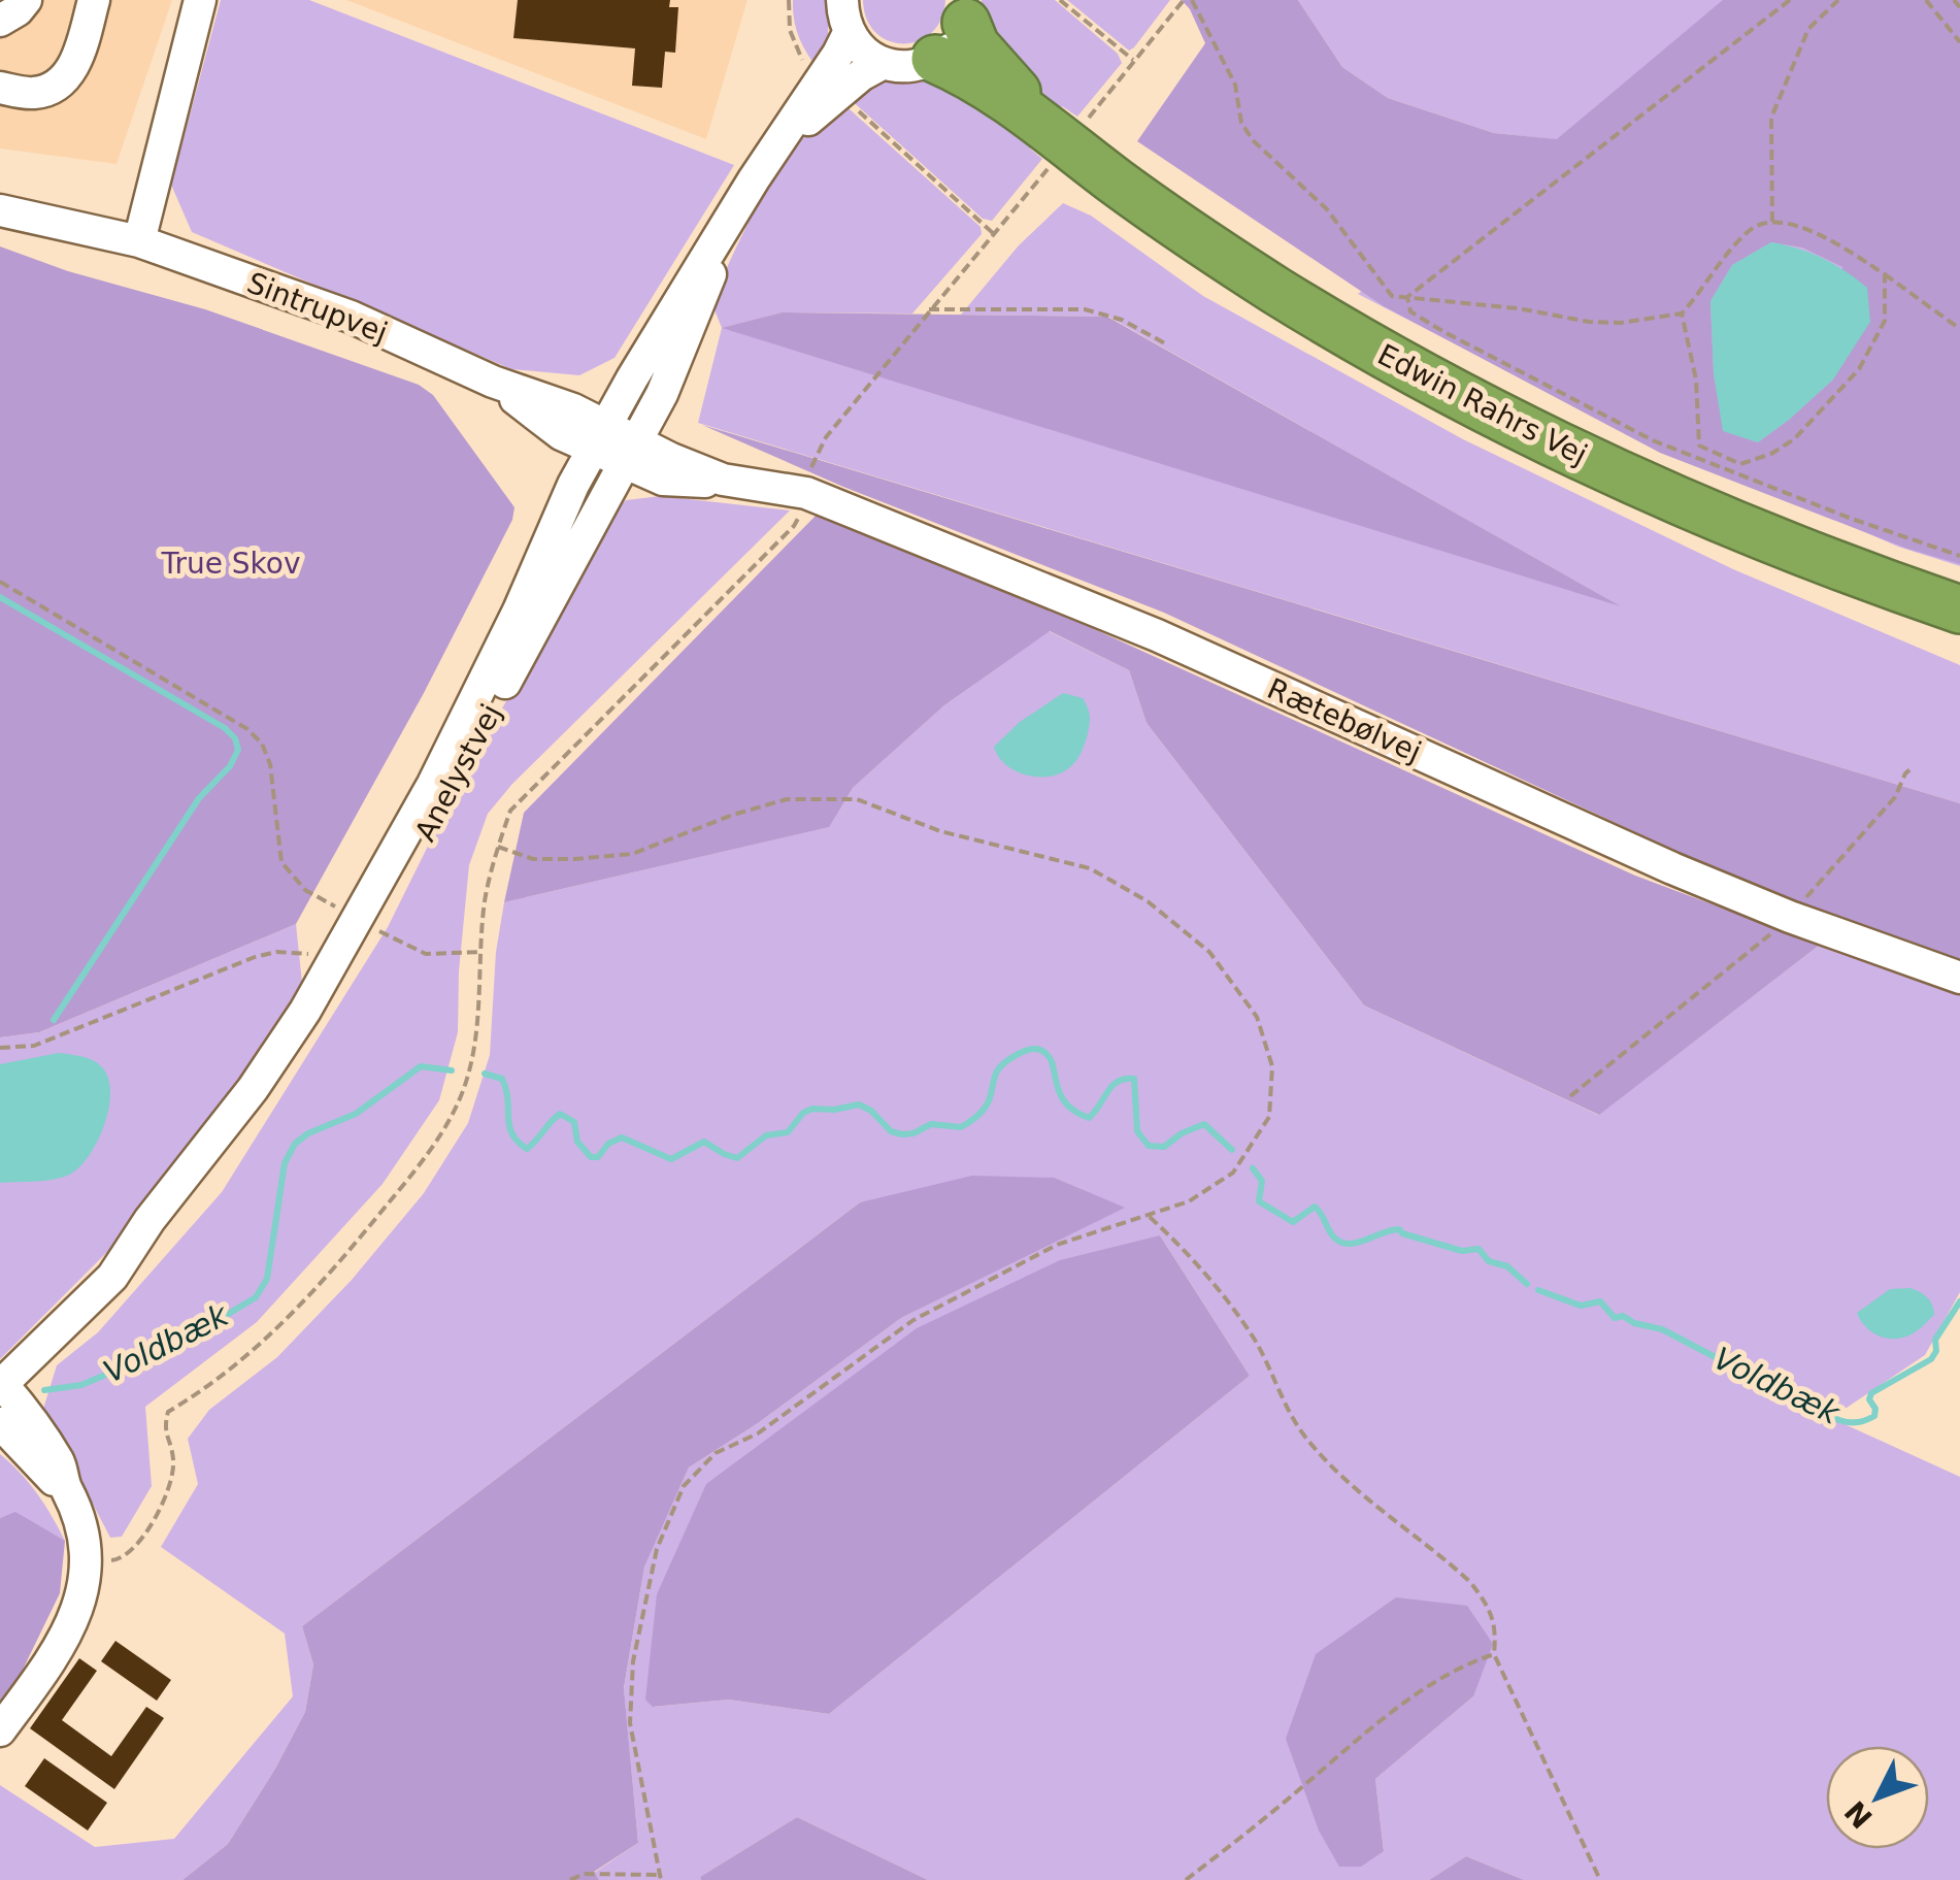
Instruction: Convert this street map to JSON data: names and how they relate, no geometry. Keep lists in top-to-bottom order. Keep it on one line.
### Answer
{"streets":{"highway":["Edwin Rahrs Vej"],"street":["Sintrupvej","Rætebølvej","Anelystvej"]},"crossings":[["Sintrupvej","Rætebølvej"],["Sintrupvej","Anelystvej"],["Rætebølvej","Anelystvej"]],"water":["Voldbæk"],"parks":["True Skov"],"north":"bottom left"}
